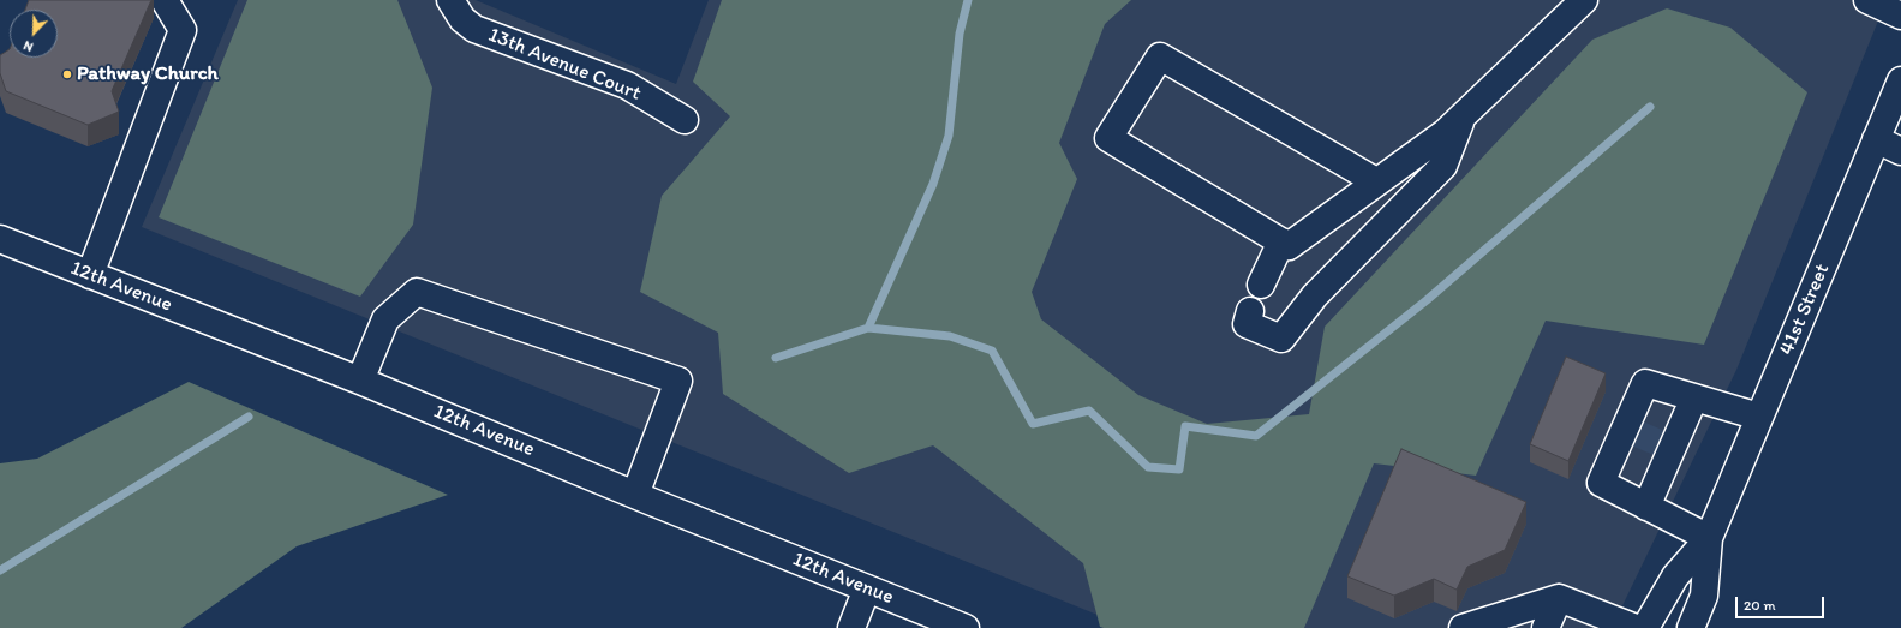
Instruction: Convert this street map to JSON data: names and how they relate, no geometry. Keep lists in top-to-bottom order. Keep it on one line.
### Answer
{"streets":{"street":["13th Avenue Court","12th Avenue","41st Street"]},"places":["Pathway Church"],"scale_bar":"20 m","north":"bottom left"}
